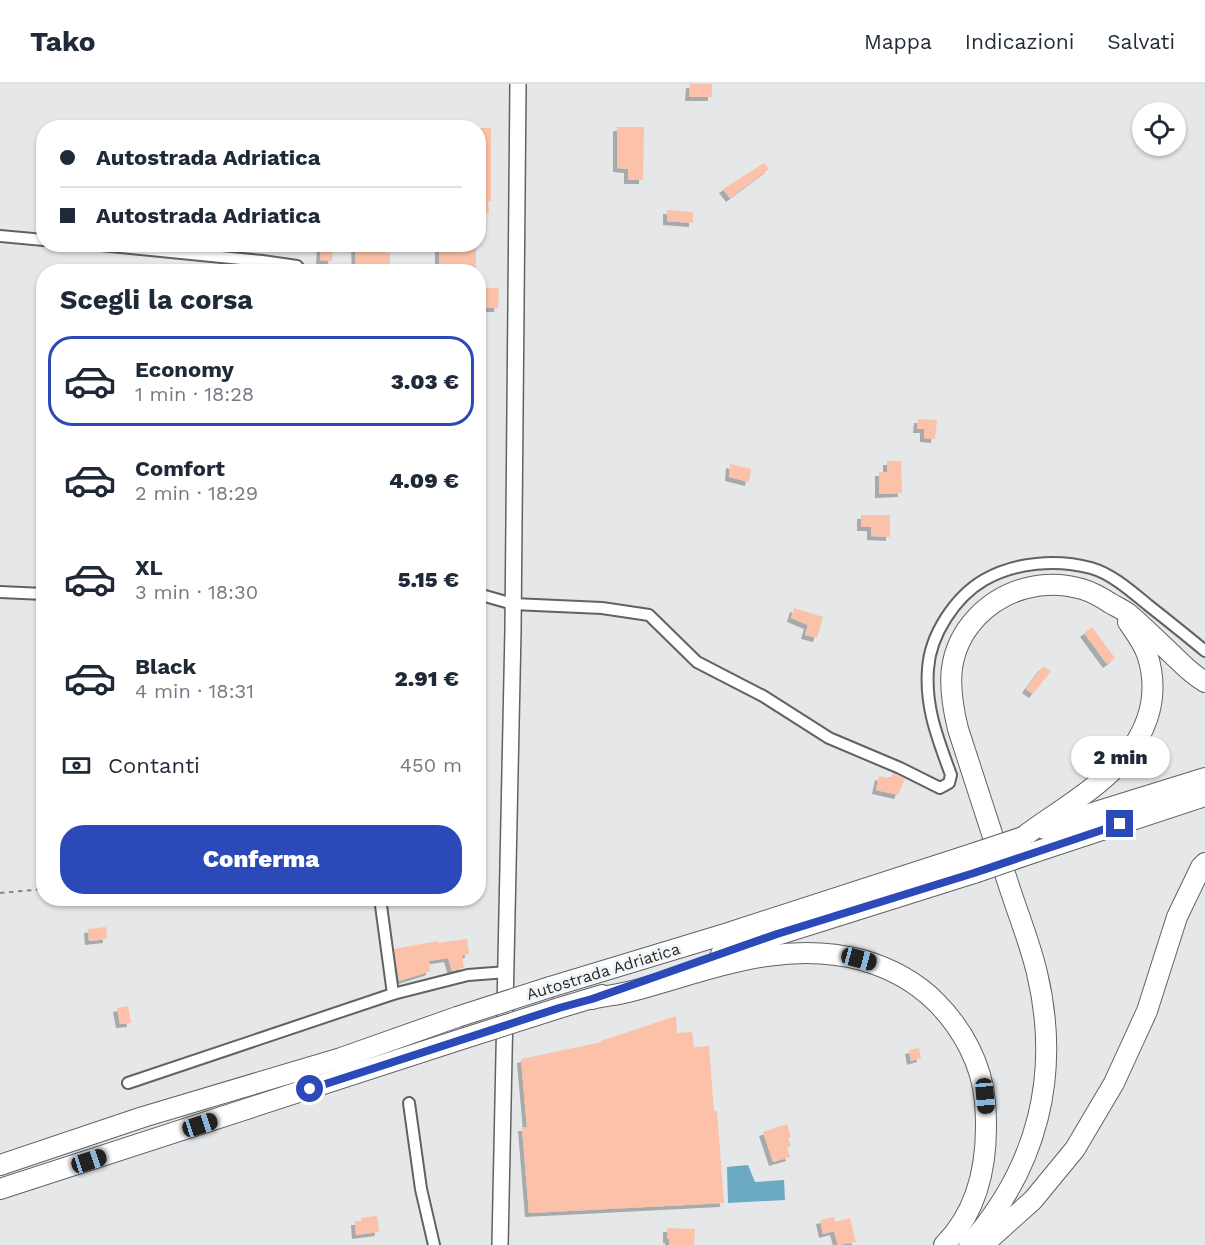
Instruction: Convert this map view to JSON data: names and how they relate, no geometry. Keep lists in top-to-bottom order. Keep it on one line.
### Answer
{"streets":{"highway":["Autostrada Adriatica"]},"page":{"header":"Tako","nav":["Mappa","Indicazioni","Salvati"],"banner":["Autostrada Adriatica","Autostrada Adriatica"],"heading":"Scegli la corsa","list":[{"name":"Economy","note":"1 min · 18:28","value":"3.03 €"},{"name":"Comfort","note":"2 min · 18:29","value":"4.09 €"},{"name":"XL","note":"3 min · 18:30","value":"5.15 €"},{"name":"Black","note":"4 min · 18:31","value":"2.91 €"}],"pay":["Contanti","450 m"],"bubble":"2 min","buttons":"Conferma"}}
